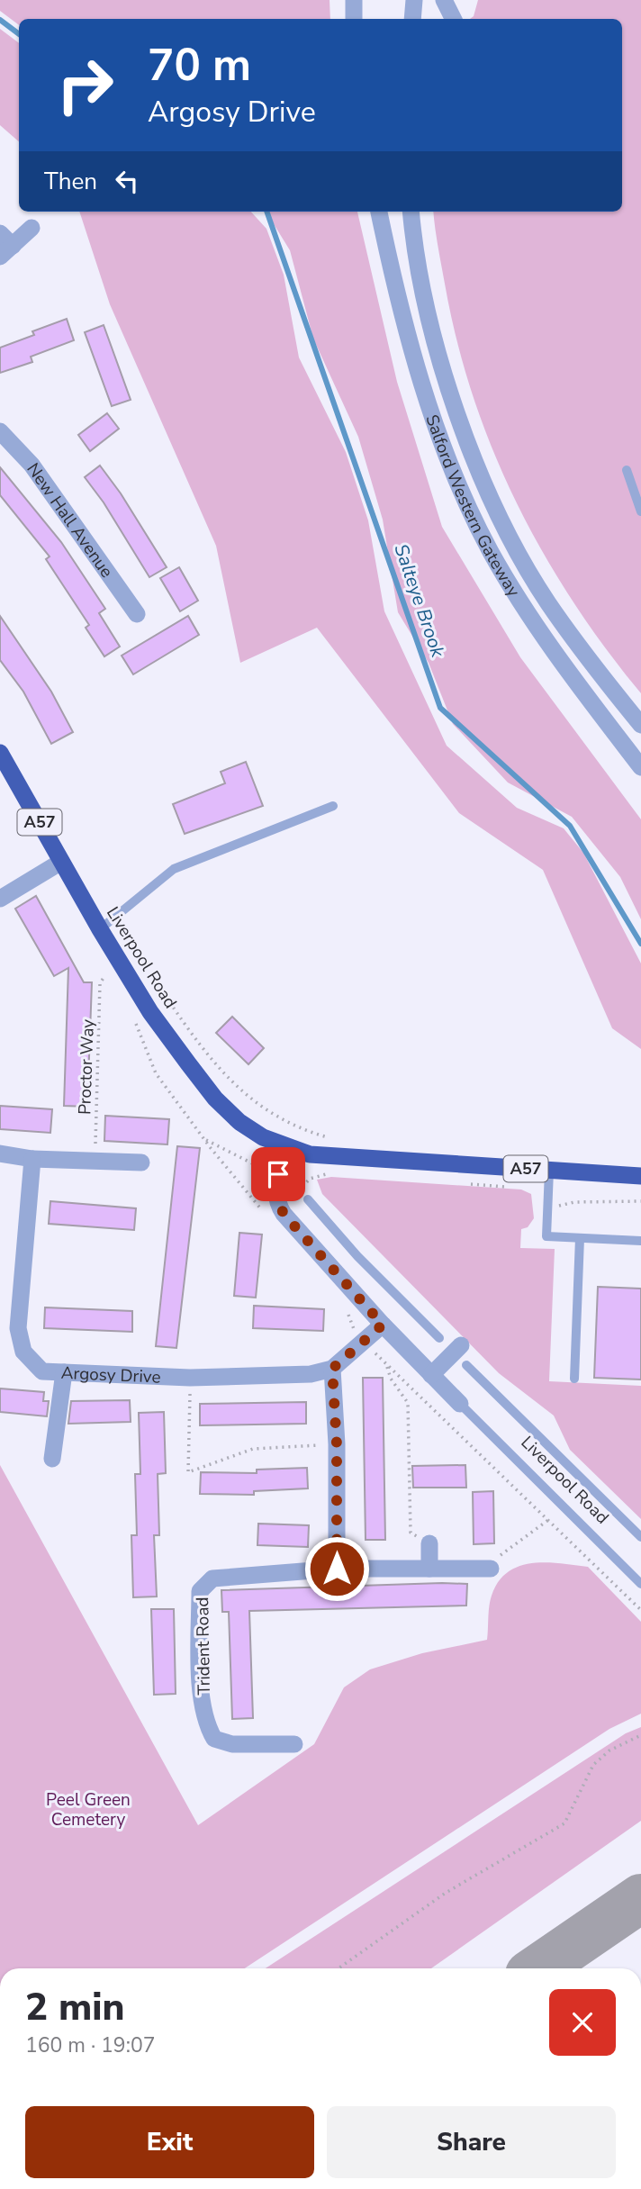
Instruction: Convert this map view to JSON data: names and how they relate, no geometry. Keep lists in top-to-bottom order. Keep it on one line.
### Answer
{"streets":{"highway":["A57","Liverpool Road"],"street":["Salford Western Gateway","New Hall Avenue","Argosy Drive","Trident Road"],"path":["Proctor Way"]},"water":["Salteye Brook"],"parks":["Peel Green Cemetery"],"page":{"turn":["70 m","Argosy Drive"],"then":"Then","heading":["2 min","160 m · 19:07"],"buttons":["Exit","Share"]}}
